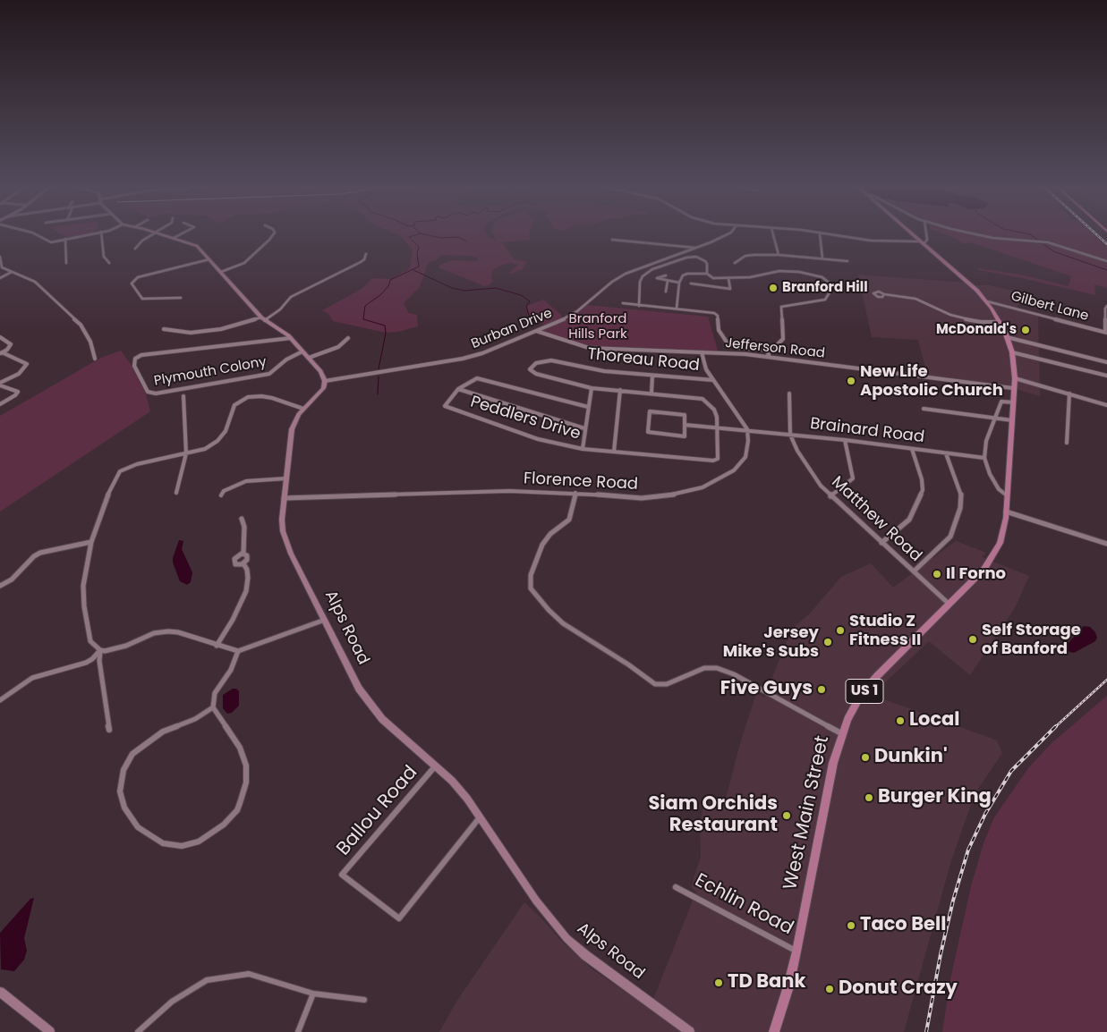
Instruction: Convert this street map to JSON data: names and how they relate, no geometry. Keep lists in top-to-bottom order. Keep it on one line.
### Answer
{"streets":{"main road":["US 1","West Main Street"],"street":["Gilbert Lane","Burban Drive","Jefferson Road","Thoreau Road","Plymouth Colony","Peddlers Drive","Brainard Road","Florence Road","Matthew Road","Alps Road","Ballou Road","Echlin Road"]},"crossings":[["Gilbert Lane","West Main Street"],["Burban Drive","Jefferson Road"],["Burban Drive","Alps Road"],["Jefferson Road","West Main Street"],["Thoreau Road","Peddlers Drive"],["Brainard Road","Florence Road"],["Brainard Road","Matthew Road"],["Florence Road","Alps Road"],["Matthew Road","West Main Street"],["Alps Road","Ballou Road"],["West Main Street","Echlin Road"]],"parks":["Branford Hills Park"],"places":["Branford Hill","McDonald's","New Life Apostolic Church","Il Forno","Studio Z Fitness II","Self Storage of Banford","Jersey Mike's Subs","Five Guys","Local","Dunkin'","Burger King","Siam Orchids Restaurant","Taco Bell","TD Bank","Donut Crazy"]}
